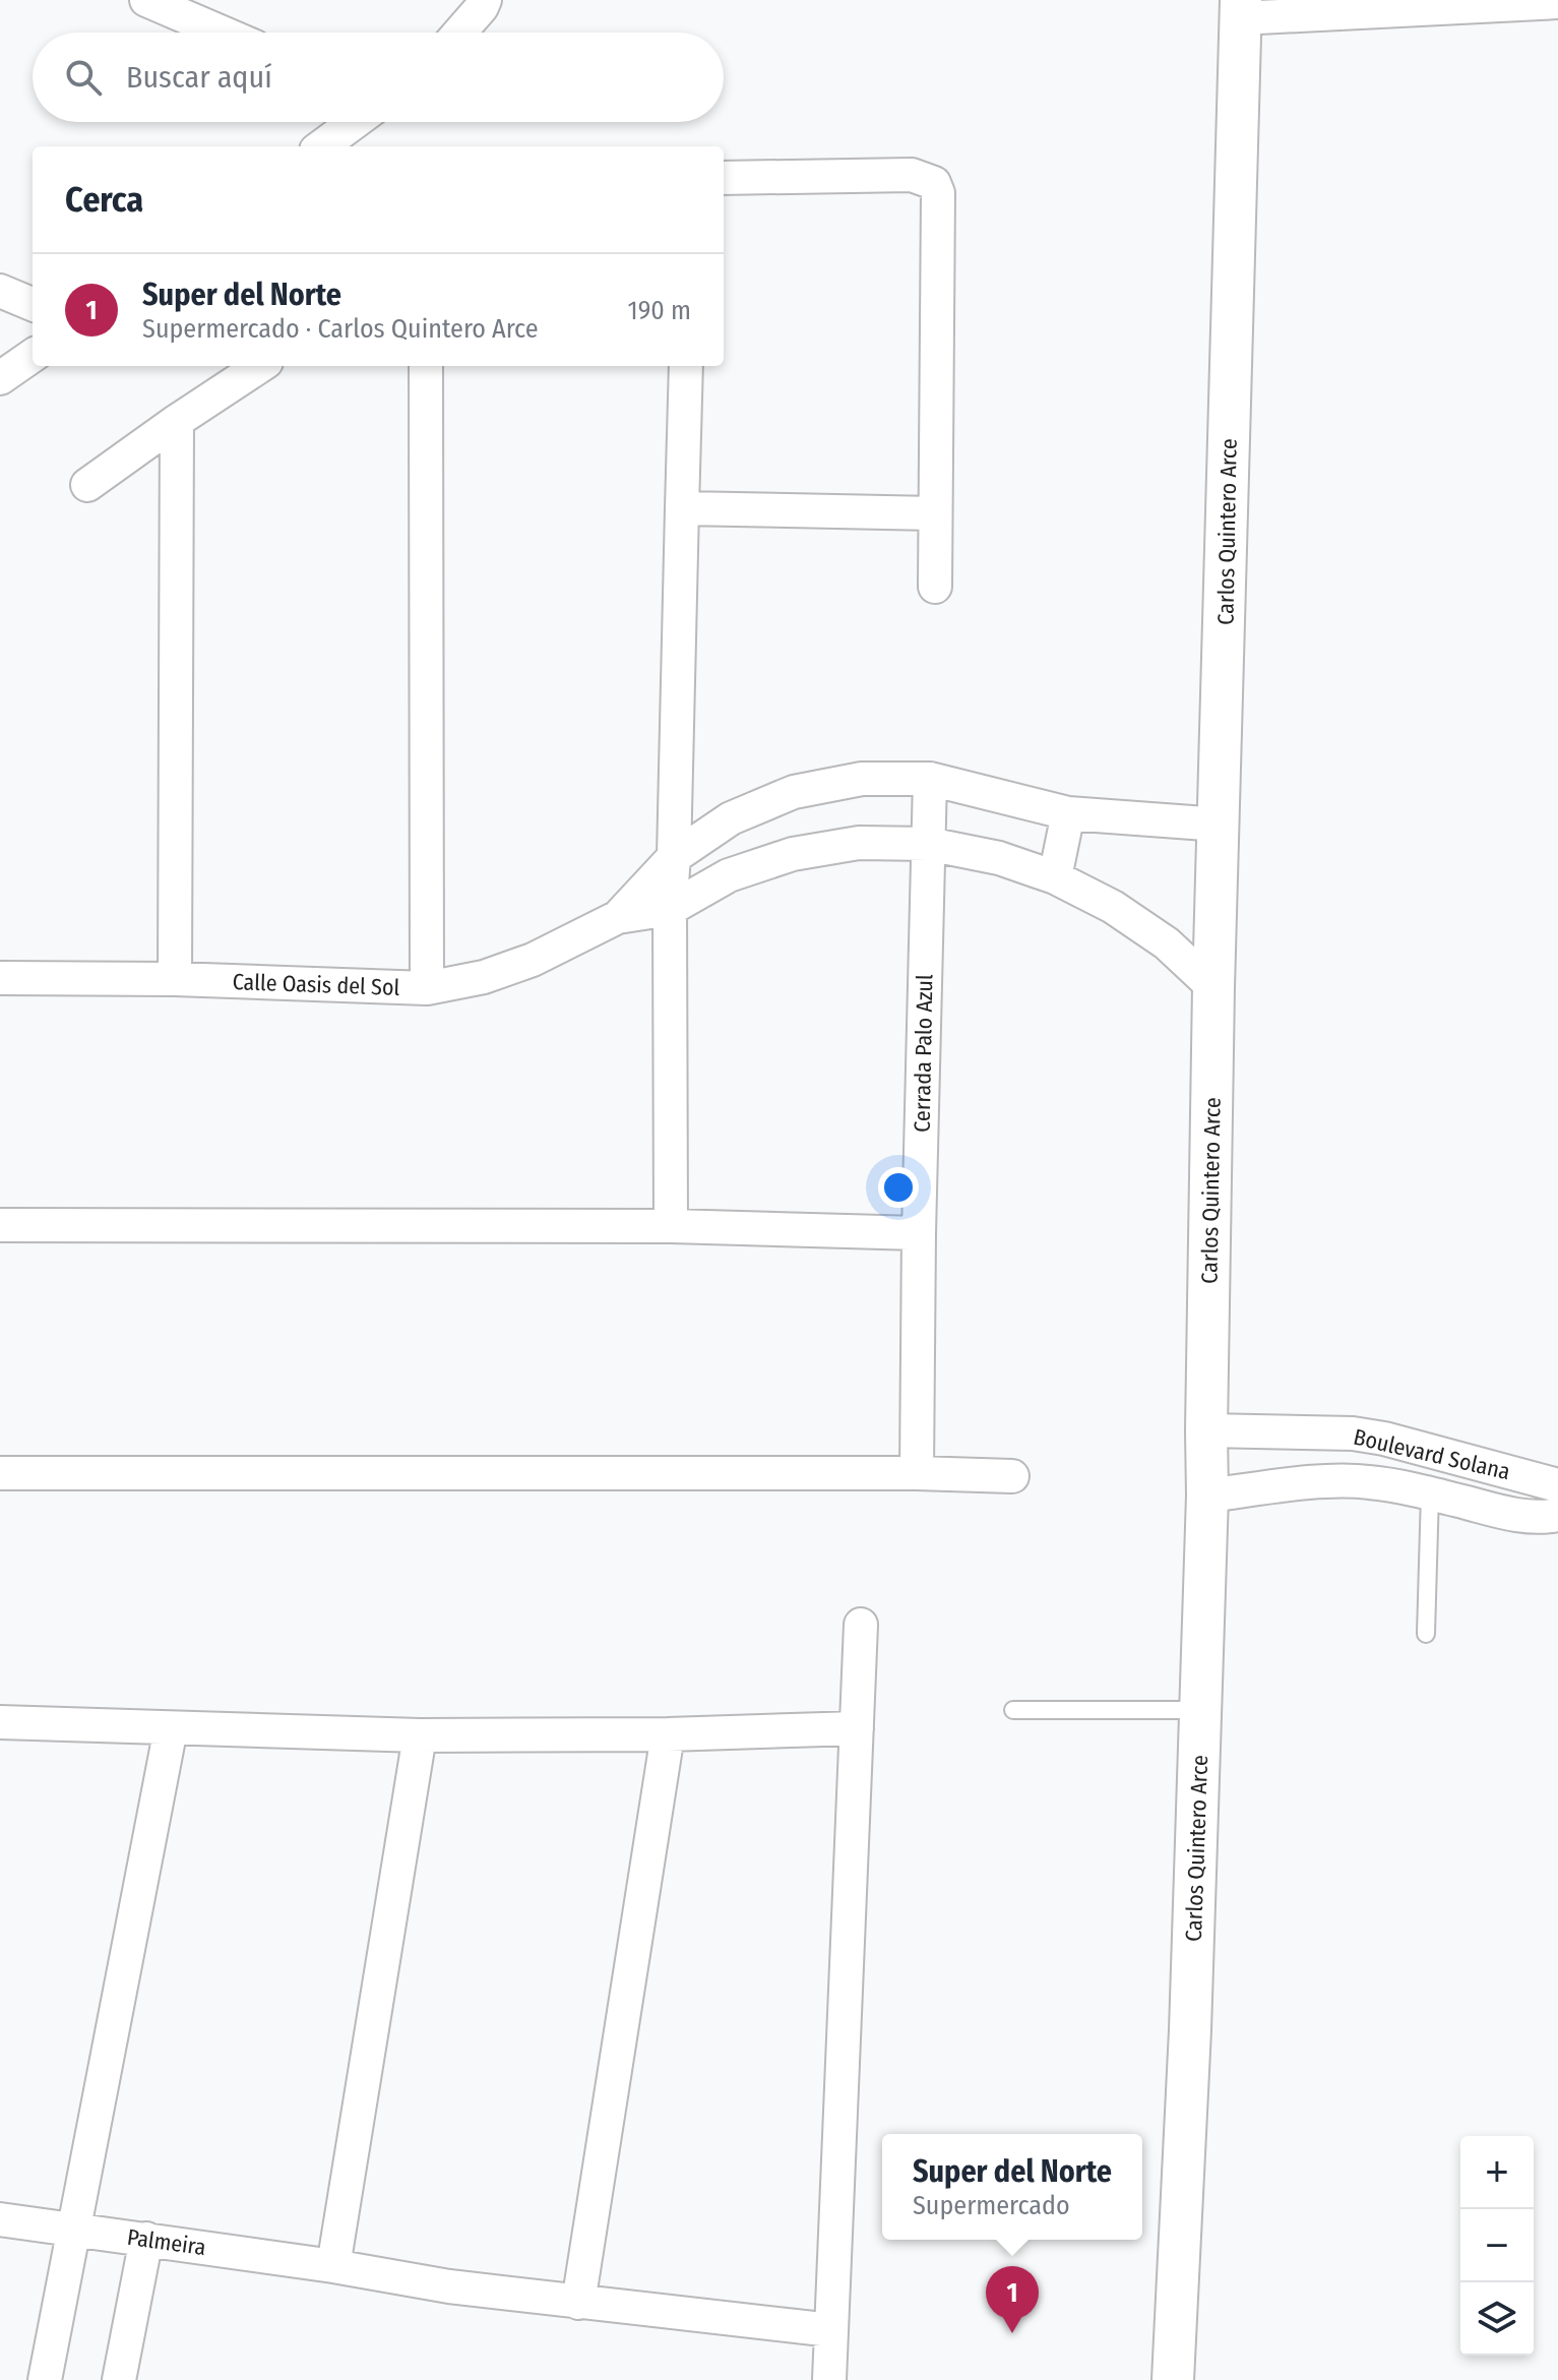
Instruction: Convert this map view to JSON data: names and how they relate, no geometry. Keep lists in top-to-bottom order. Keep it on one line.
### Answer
{"streets":{"street":["Carlos Quintero Arce","Calle Oasis del Sol","Cerrada Palo Azul","Boulevard Solana","Palmeira"]},"crossings":[["Carlos Quintero Arce","Calle Oasis del Sol"],["Carlos Quintero Arce","Boulevard Solana"],["Calle Oasis del Sol","Cerrada Palo Azul"]],"page":{"search":"Buscar aquí","heading":"Cerca","list":[{"mark":"1","name":"Super del Norte","note":"Supermercado · Carlos Quintero Arce","value":"190 m"}],"popup":["Super del Norte","Supermercado"],"map_buttons":["+","−"],"pins":"1"}}
